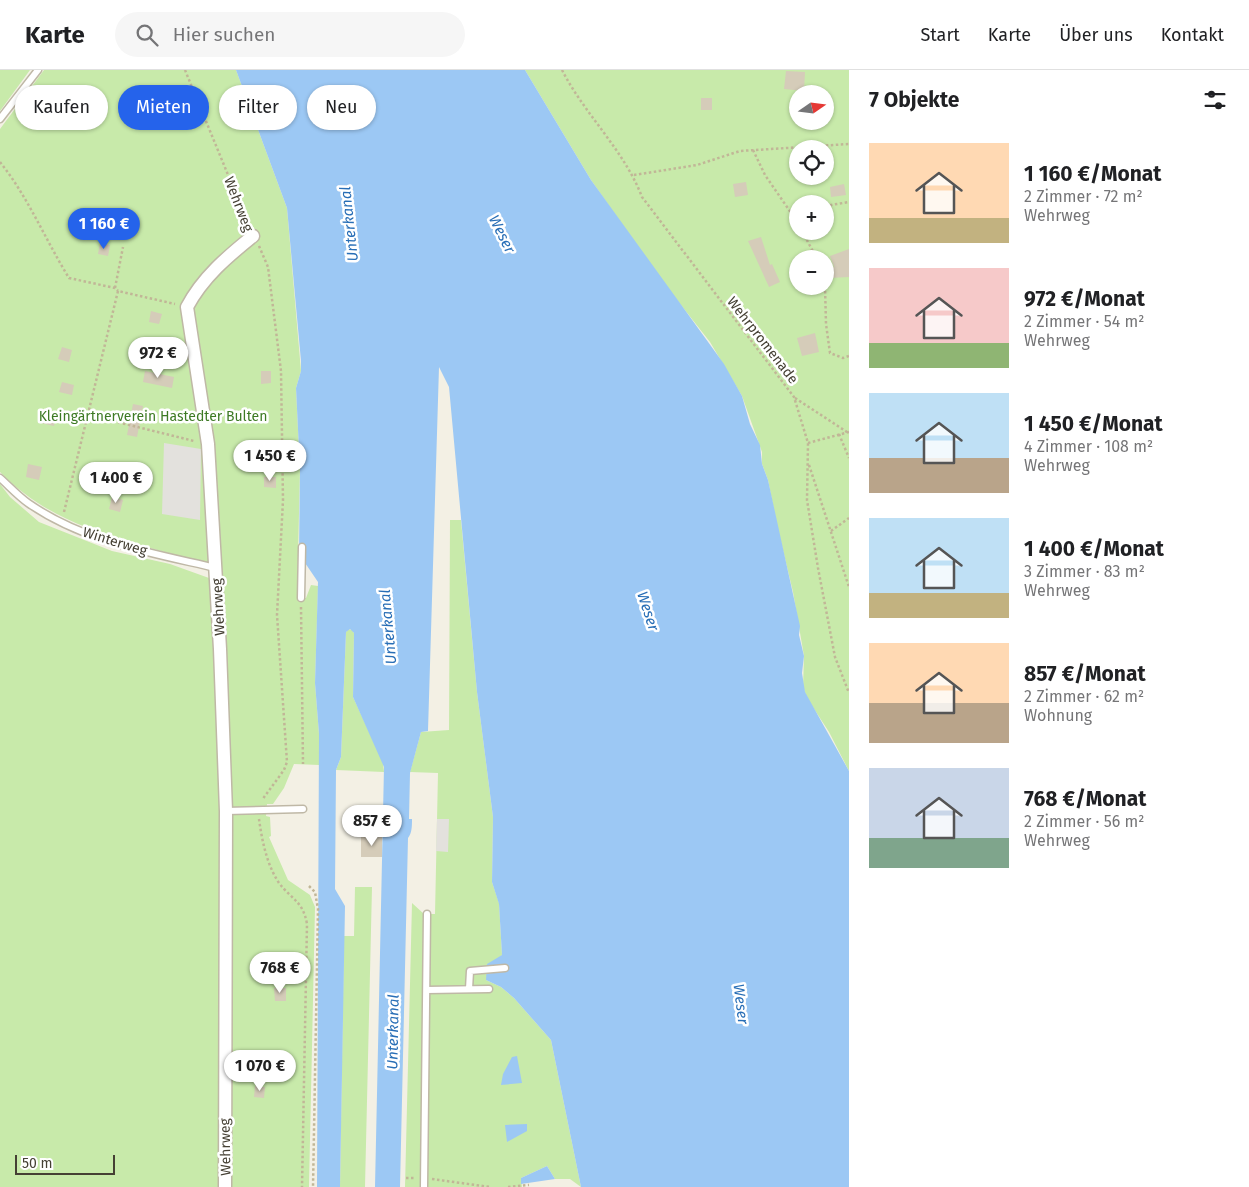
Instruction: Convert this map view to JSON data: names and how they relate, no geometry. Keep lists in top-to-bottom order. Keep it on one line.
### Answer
{"streets":{"street":["Wehrweg"],"lane":["Winterweg"],"path":["Wehrpromenade"]},"crossings":[["Wehrweg","Winterweg"]],"water":["Unterkanal","Weser"],"parks":["Kleingärtnerverein Hastedter Bulten"],"scale_bar":"50 m","north":"right","page":{"header":"Karte","search":"Hier suchen","nav":["Start","Karte","Über uns","Kontakt"],"heading":"7 Objekte","map_buttons":["+","−"],"chip":["Kaufen","Mieten","Filter","Neu"],"list":[{"name":"1 160 €/Monat","note":"2 Zimmer · 72 m² · Wehrweg"},{"name":"972 €/Monat","note":"2 Zimmer · 54 m² · Wehrweg"},{"name":"1 450 €/Monat","note":"4 Zimmer · 108 m² · Wehrweg"},{"name":"1 400 €/Monat","note":"3 Zimmer · 83 m² · Wehrweg"},{"name":"857 €/Monat","note":"2 Zimmer · 62 m² · Wohnung"},{"name":"768 €/Monat","note":"2 Zimmer · 56 m² · Wehrweg"}],"price":["1 160 €","972 €","1 450 €","1 400 €","857 €","768 €","1 070 €"],"scale":"50 m"}}
